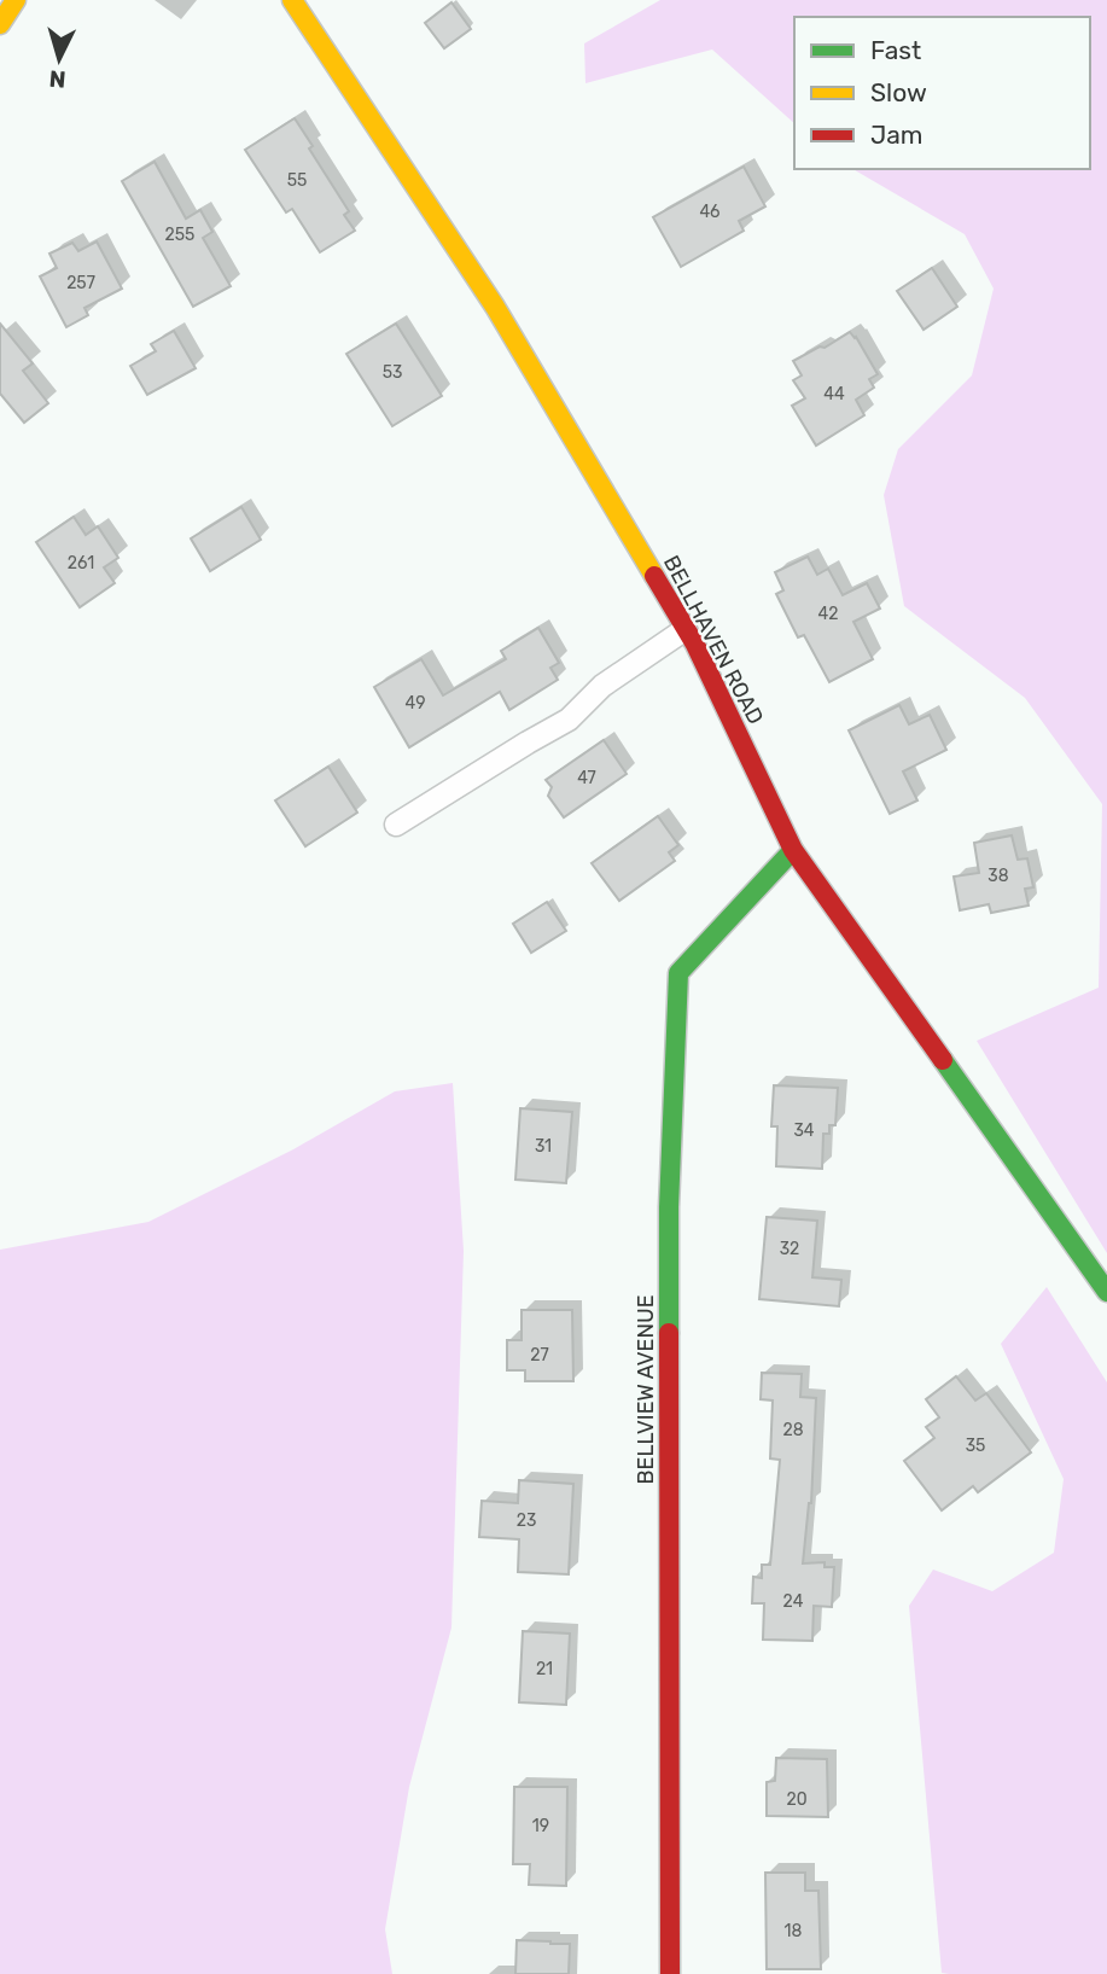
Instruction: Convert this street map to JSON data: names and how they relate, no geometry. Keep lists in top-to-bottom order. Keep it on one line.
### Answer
{"streets":{"street":["BELLHAVEN ROAD","BELLVIEW AVENUE"]},"crossings":[["BELLHAVEN ROAD","BELLVIEW AVENUE"]],"house_numbers":["55","46","255","257","53","44","261","42","49","47","38","34","31","32","27","28","35","23","24","21","20","19","18"],"legend":["Fast","Slow","Jam"],"north":"bottom"}
